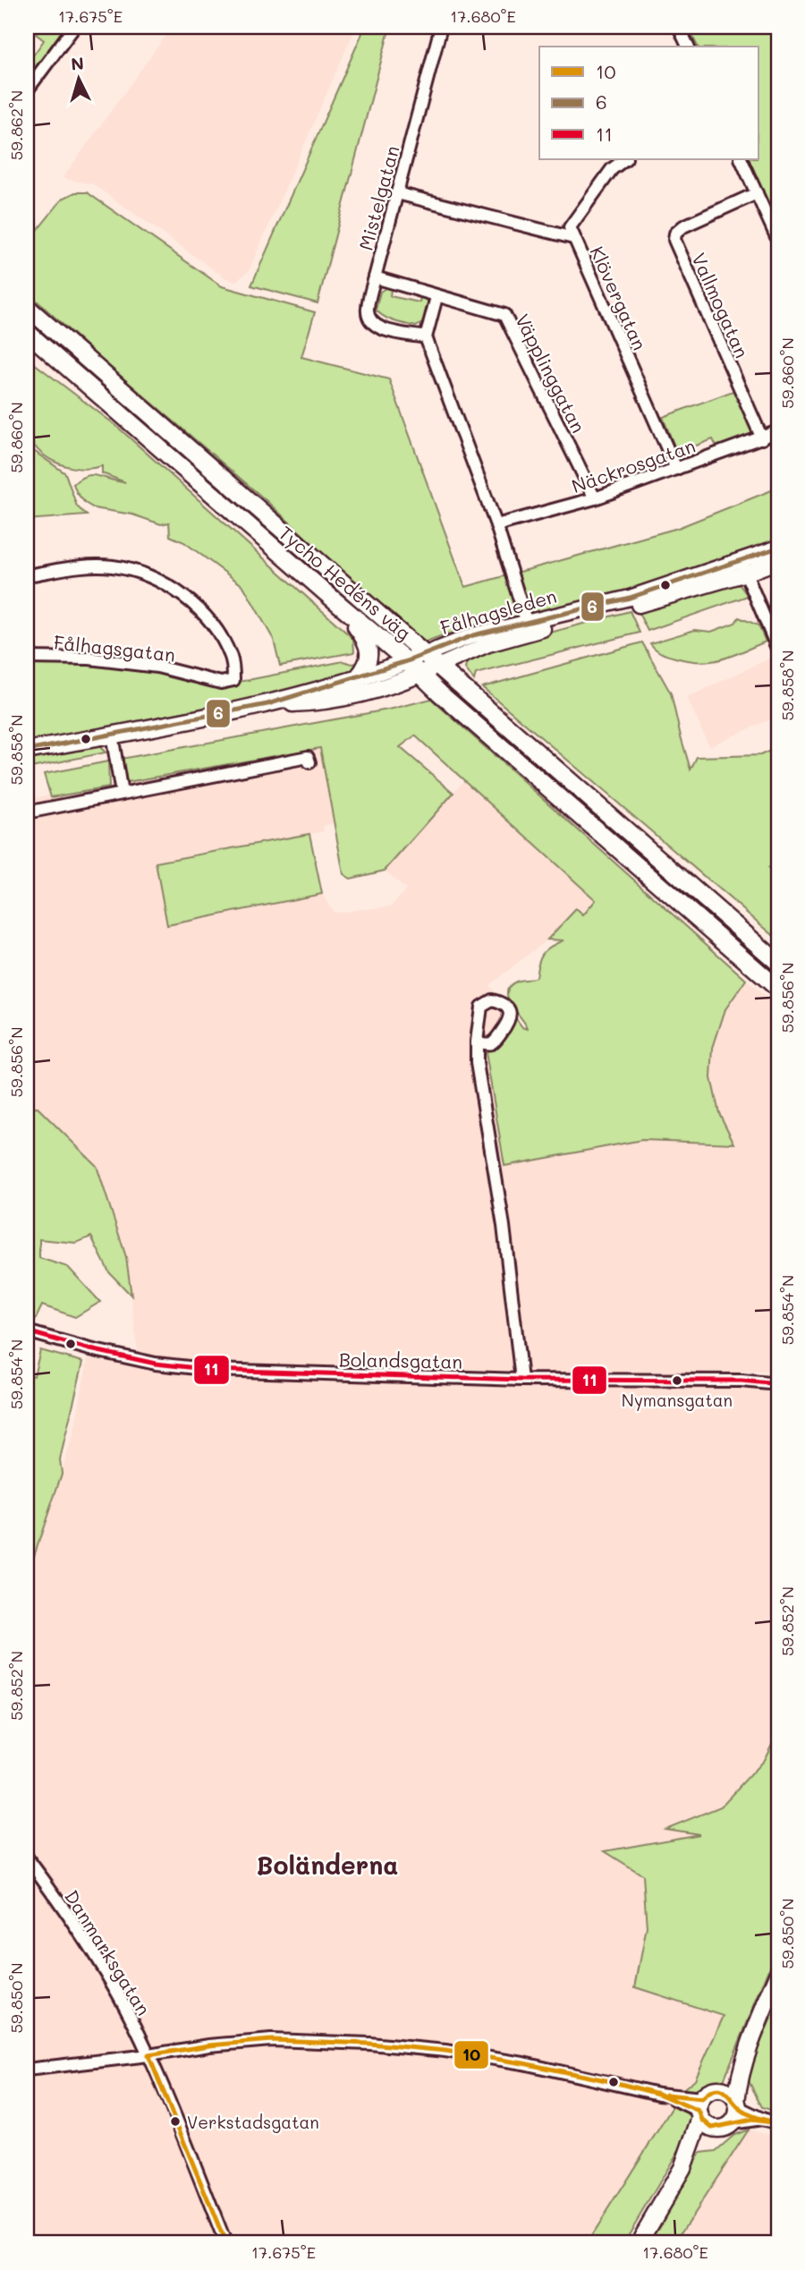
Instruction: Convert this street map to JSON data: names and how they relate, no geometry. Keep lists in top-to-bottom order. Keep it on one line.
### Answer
{"streets":{"main road":["Tycho Hedéns väg","Fålhagsleden"],"street":["Mistelgatan","Klövergatan","Vallmogatan","Väpplinggatan","Näckrosgatan","Fålhagsgatan","Bolandsgatan","Danmarksgatan"]},"crossings":[["Mistelgatan","Klövergatan"],["Mistelgatan","Väpplinggatan"],["Klövergatan","Näckrosgatan"],["Vallmogatan","Näckrosgatan"],["Väpplinggatan","Näckrosgatan"],["Tycho Hedéns väg","Fålhagsleden"]],"districts":["Boländerna"],"places":["Nymansgatan","Verkstadsgatan"],"lines":["transit line 6","transit line 11","transit line 10"],"legend":["10","6","11"],"north":"top","coordinates":["17.675°E","17.680°E","59.862°N","59.860°N","59.858°N","59.856°N","59.854°N","59.852°N","59.850°N"]}
